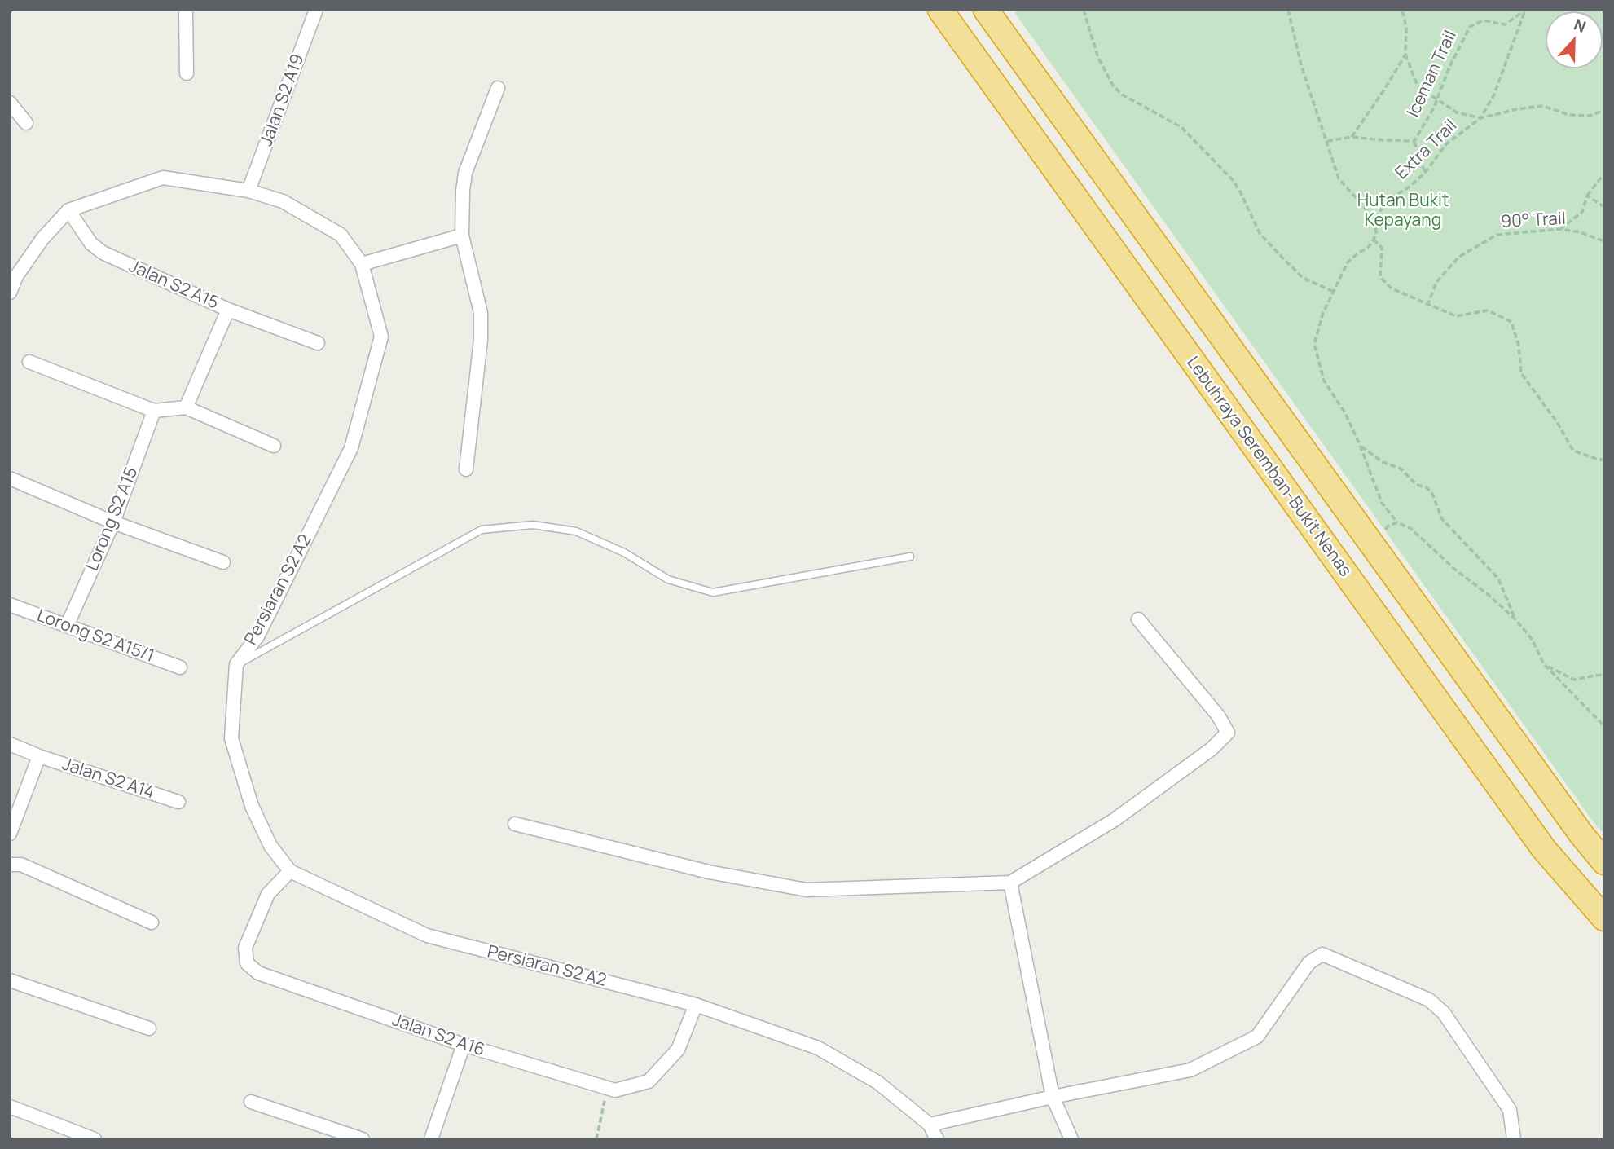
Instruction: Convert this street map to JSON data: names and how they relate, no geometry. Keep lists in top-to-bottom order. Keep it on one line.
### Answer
{"streets":{"highway":["Lebuhraya Seremban-Bukit Nenas"],"street":["Jalan S2 A19","Jalan S2 A15","Lorong S2 A15","Persiaran S2 A2","Lorong S2 A15/1","Jalan S2 A14","Jalan S2 A16"],"path":["Iceman Trail","Extra Trail","90° Trail"]},"crossings":[["Jalan S2 A19","Persiaran S2 A2"],["Jalan S2 A15","Persiaran S2 A2"],["Lorong S2 A15","Lorong S2 A15/1"],["Persiaran S2 A2","Jalan S2 A16"]],"parks":["Hutan Bukit Kepayang"],"north":"top"}
